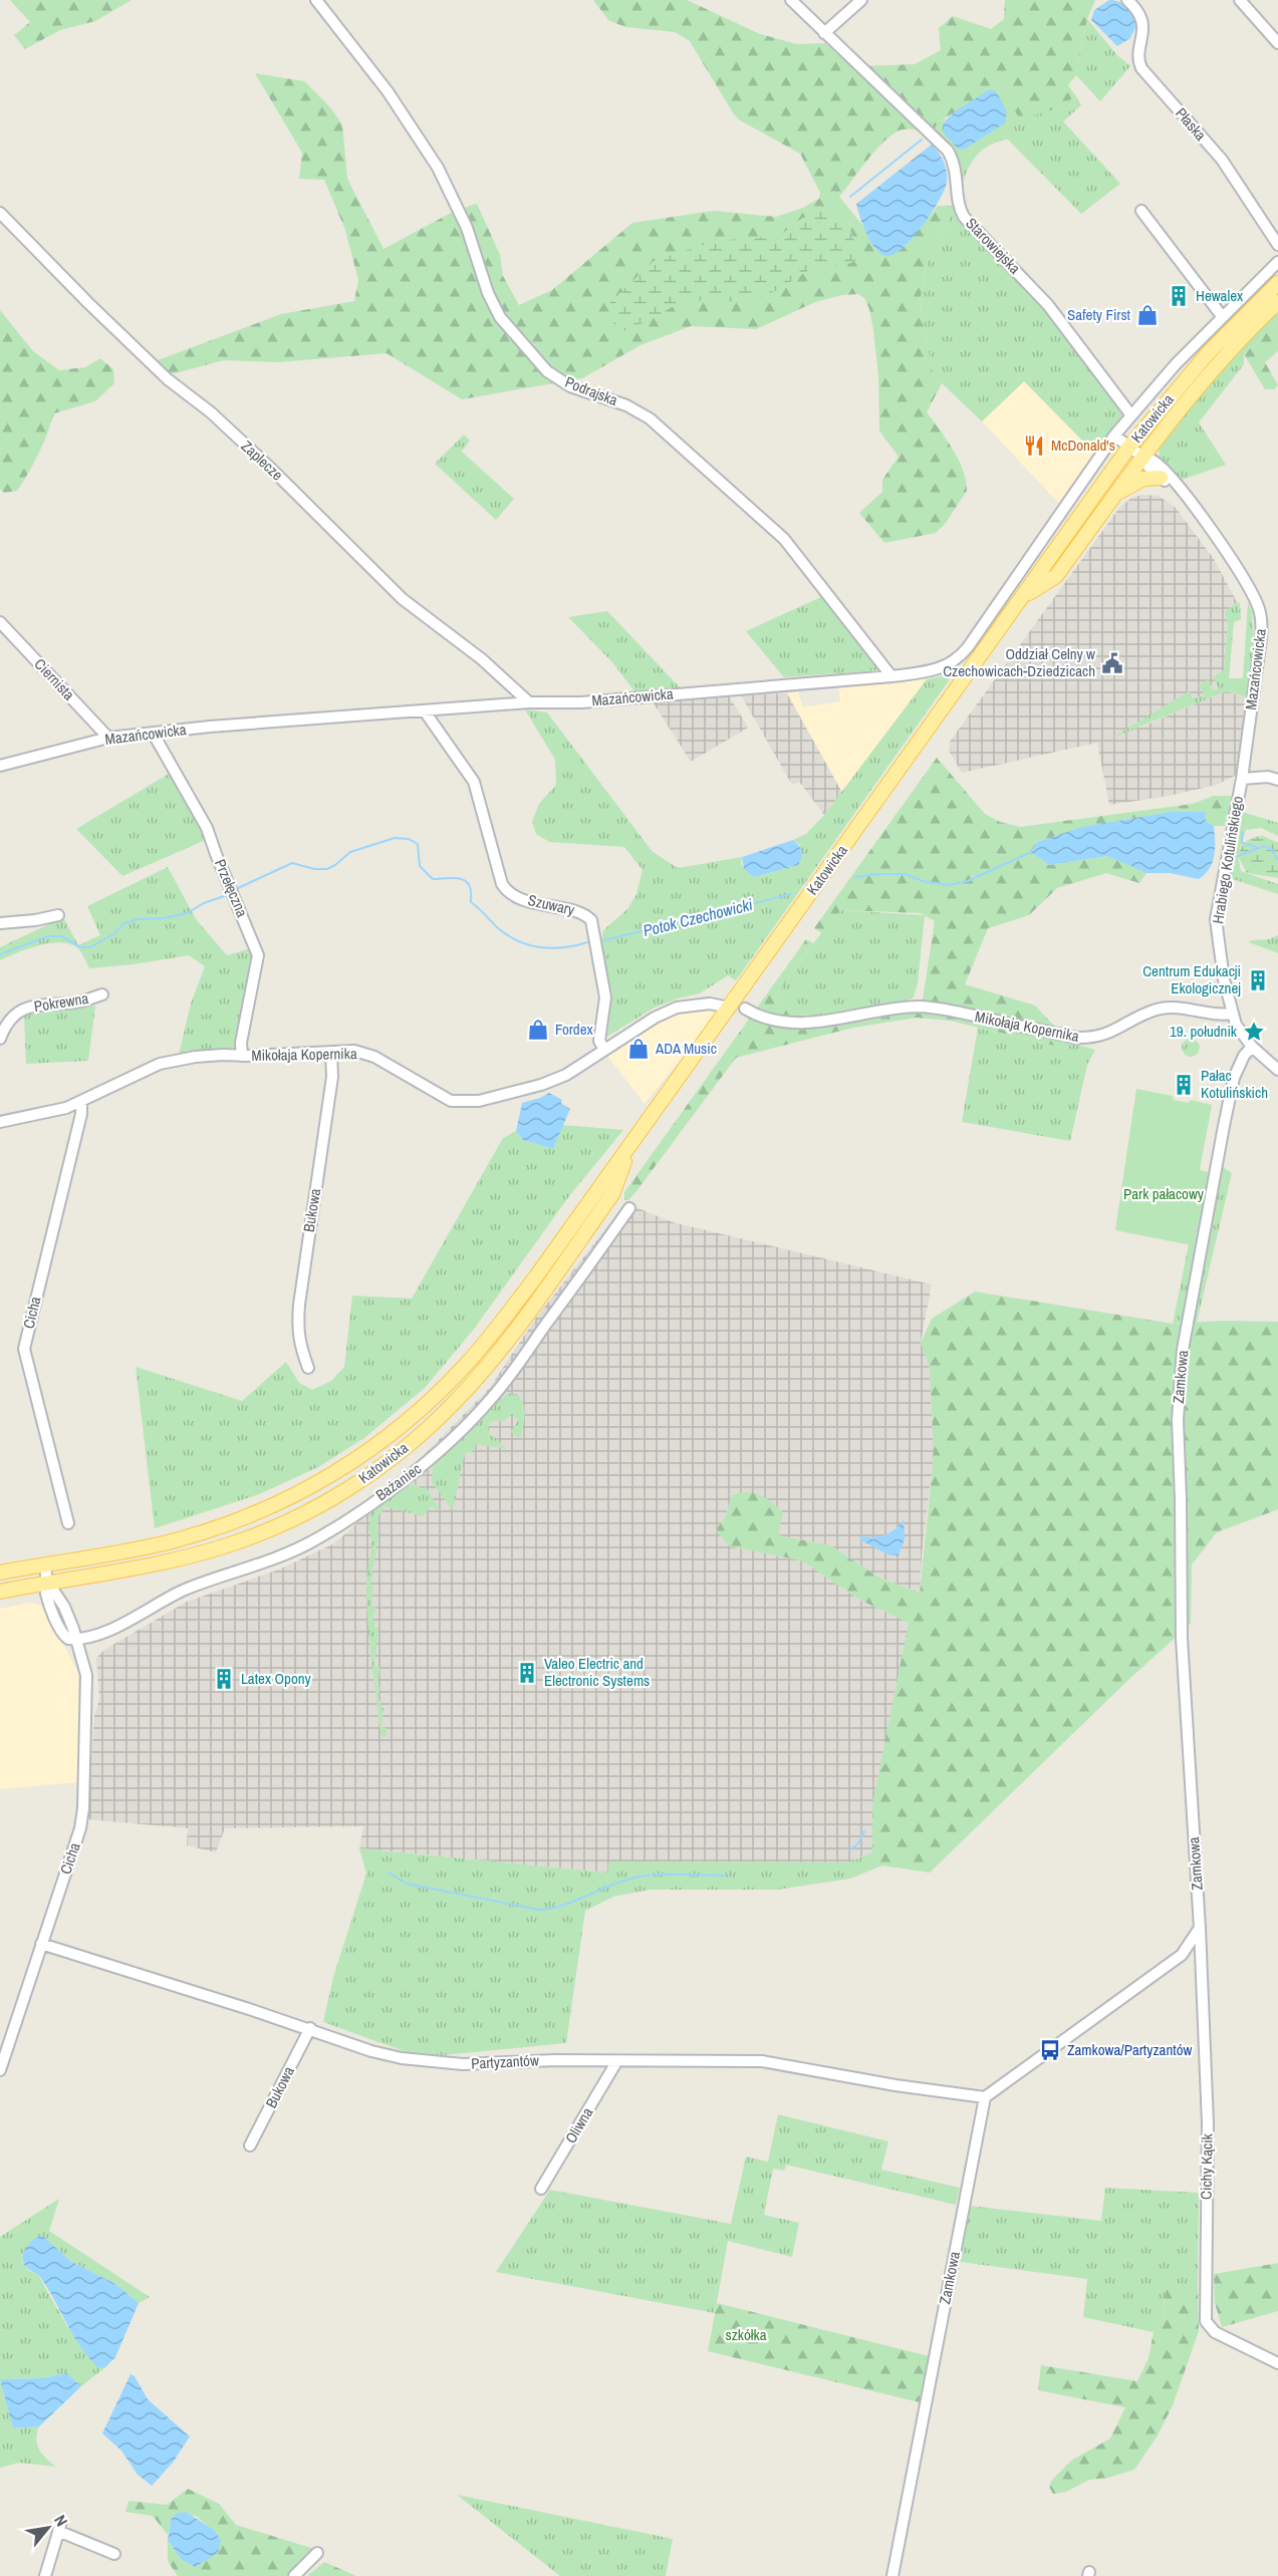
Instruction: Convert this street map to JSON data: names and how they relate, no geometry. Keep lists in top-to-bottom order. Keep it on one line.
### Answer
{"streets":{"main road":["Katowicka"],"street":["Płaska","Starowiejska","Podrajska","Zaplecze","Mazańcowicka","Ciernista","Hrabiego Kotulińskiego","Przełęczna","Szuwary","Pokrewna","Mikołaja Kopernika","Bukowa","Cicha","Zamkowa","Bażaniec","Partyzantów","Oliwna","Cichy Kącik"]},"crossings":[["Podrajska","Mazańcowicka"],["Katowicka","Mazańcowicka"],["Katowicka","Mikołaja Kopernika"],["Katowicka","Cicha"],["Zaplecze","Mazańcowicka"],["Mazańcowicka","Ciernista"],["Mazańcowicka","Hrabiego Kotulińskiego"],["Mazańcowicka","Przełęczna"],["Mazańcowicka","Szuwary"],["Hrabiego Kotulińskiego","Mikołaja Kopernika"],["Przełęczna","Mikołaja Kopernika"],["Szuwary","Mikołaja Kopernika"],["Mikołaja Kopernika","Bukowa"],["Mikołaja Kopernika","Cicha"],["Bukowa","Partyzantów"],["Cicha","Bażaniec"],["Cicha","Partyzantów"],["Zamkowa","Partyzantów"],["Zamkowa","Cichy Kącik"],["Partyzantów","Oliwna"]],"water":["Potok Czechowicki"],"parks":["Park pałacowy","szkółka"],"places":{"building":["Hewalex","Centrum Edukacji Ekologicznej","Pałac Kotulińskich","Valeo Electric and Electronic Systems","Latex Opony"],"shop":["Safety First","Fordex","ADA Music"],"restaurant":["McDonald's"],"public building":["Oddział Celny w Czechowicach-Dziedzicach"],"place":["19. południk"],"bus stop":["Zamkowa/Partyzantów"]},"north":"top right"}
